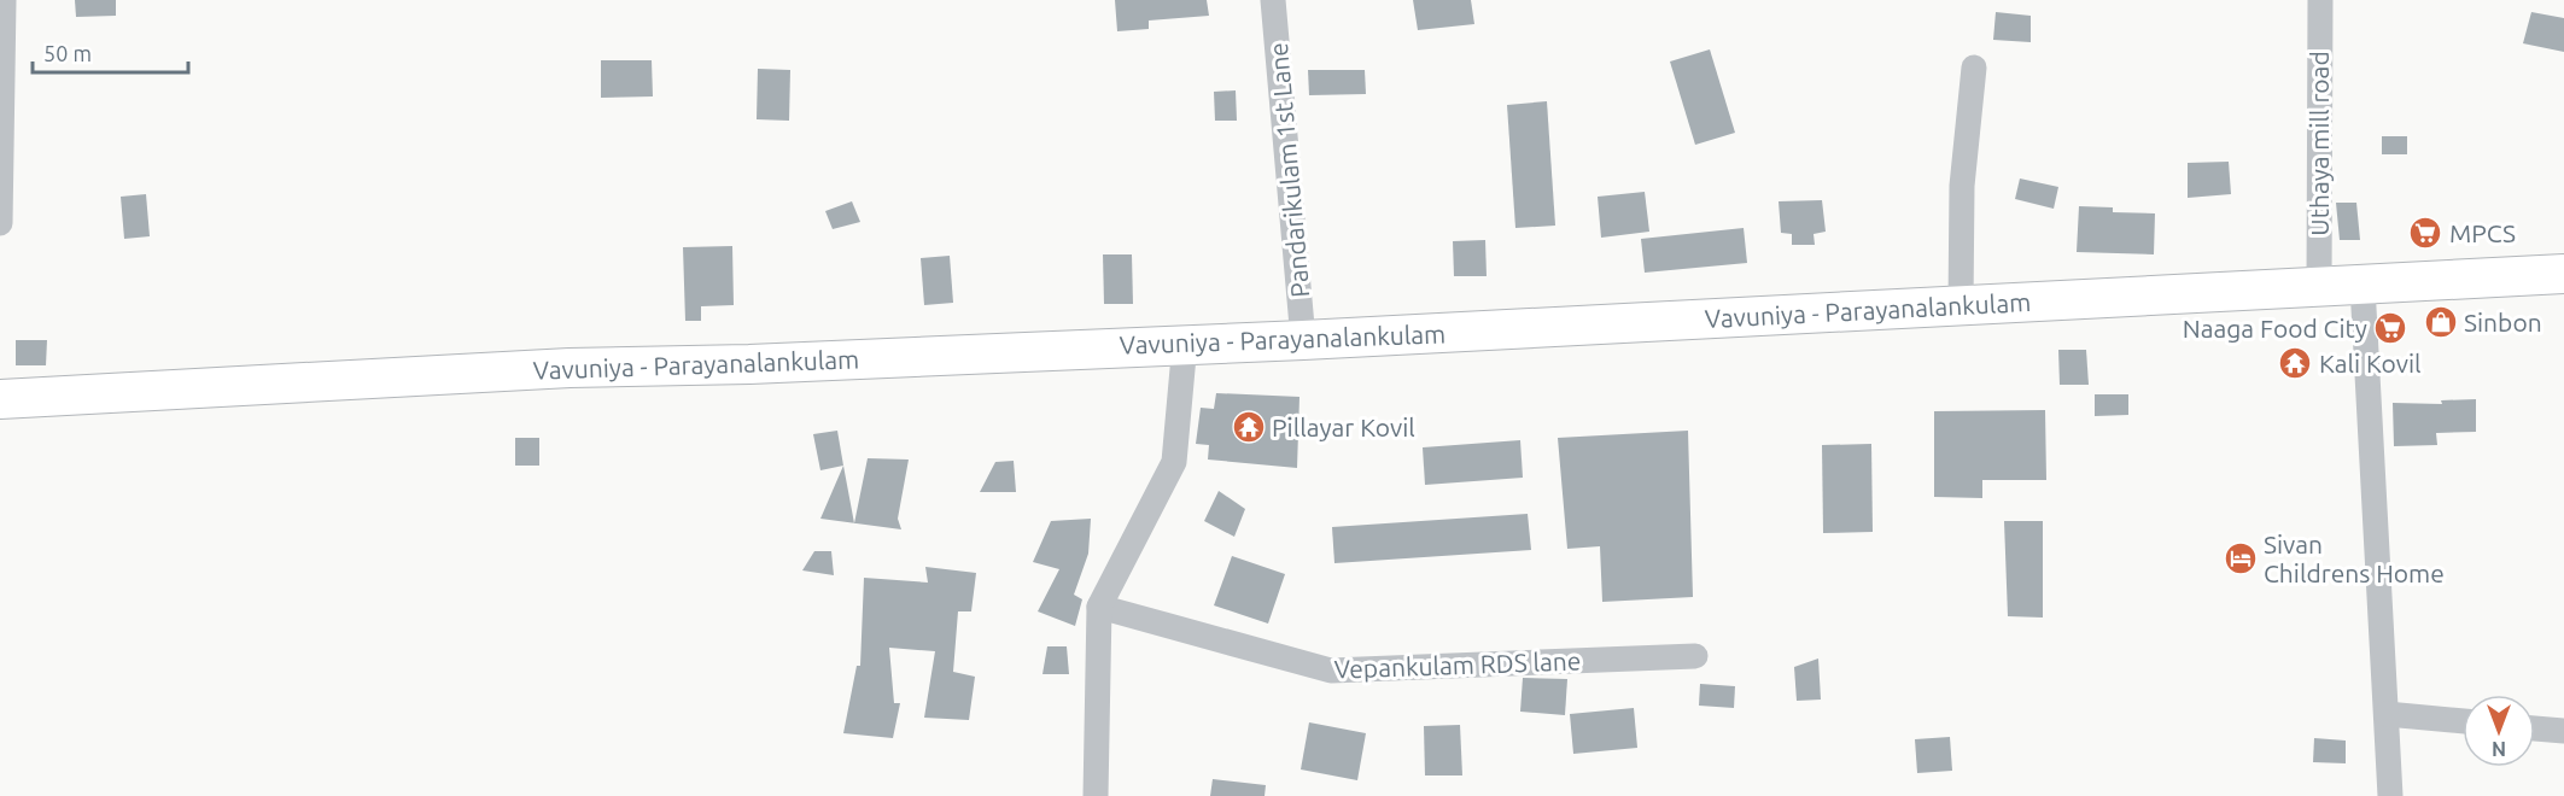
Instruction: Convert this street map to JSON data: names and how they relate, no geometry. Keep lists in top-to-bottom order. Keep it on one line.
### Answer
{"streets":{"highway":["Vavuniya - Parayanalankulam"],"street":["Uthaya mill road","Pandarikulam 1st Lane","Vepankulam RDS lane"]},"crossings":[["Uthaya mill road","Vavuniya - Parayanalankulam"],["Pandarikulam 1st Lane","Vavuniya - Parayanalankulam"]],"places":{"supermarket":["MPCS","Naaga Food City"],"shop":["Sinbon"],"temple":["Kali Kovil","Pillayar Kovil"],"hotel":["Sivan Childrens Home"]},"scale_bar":"50 m","north":"bottom"}
